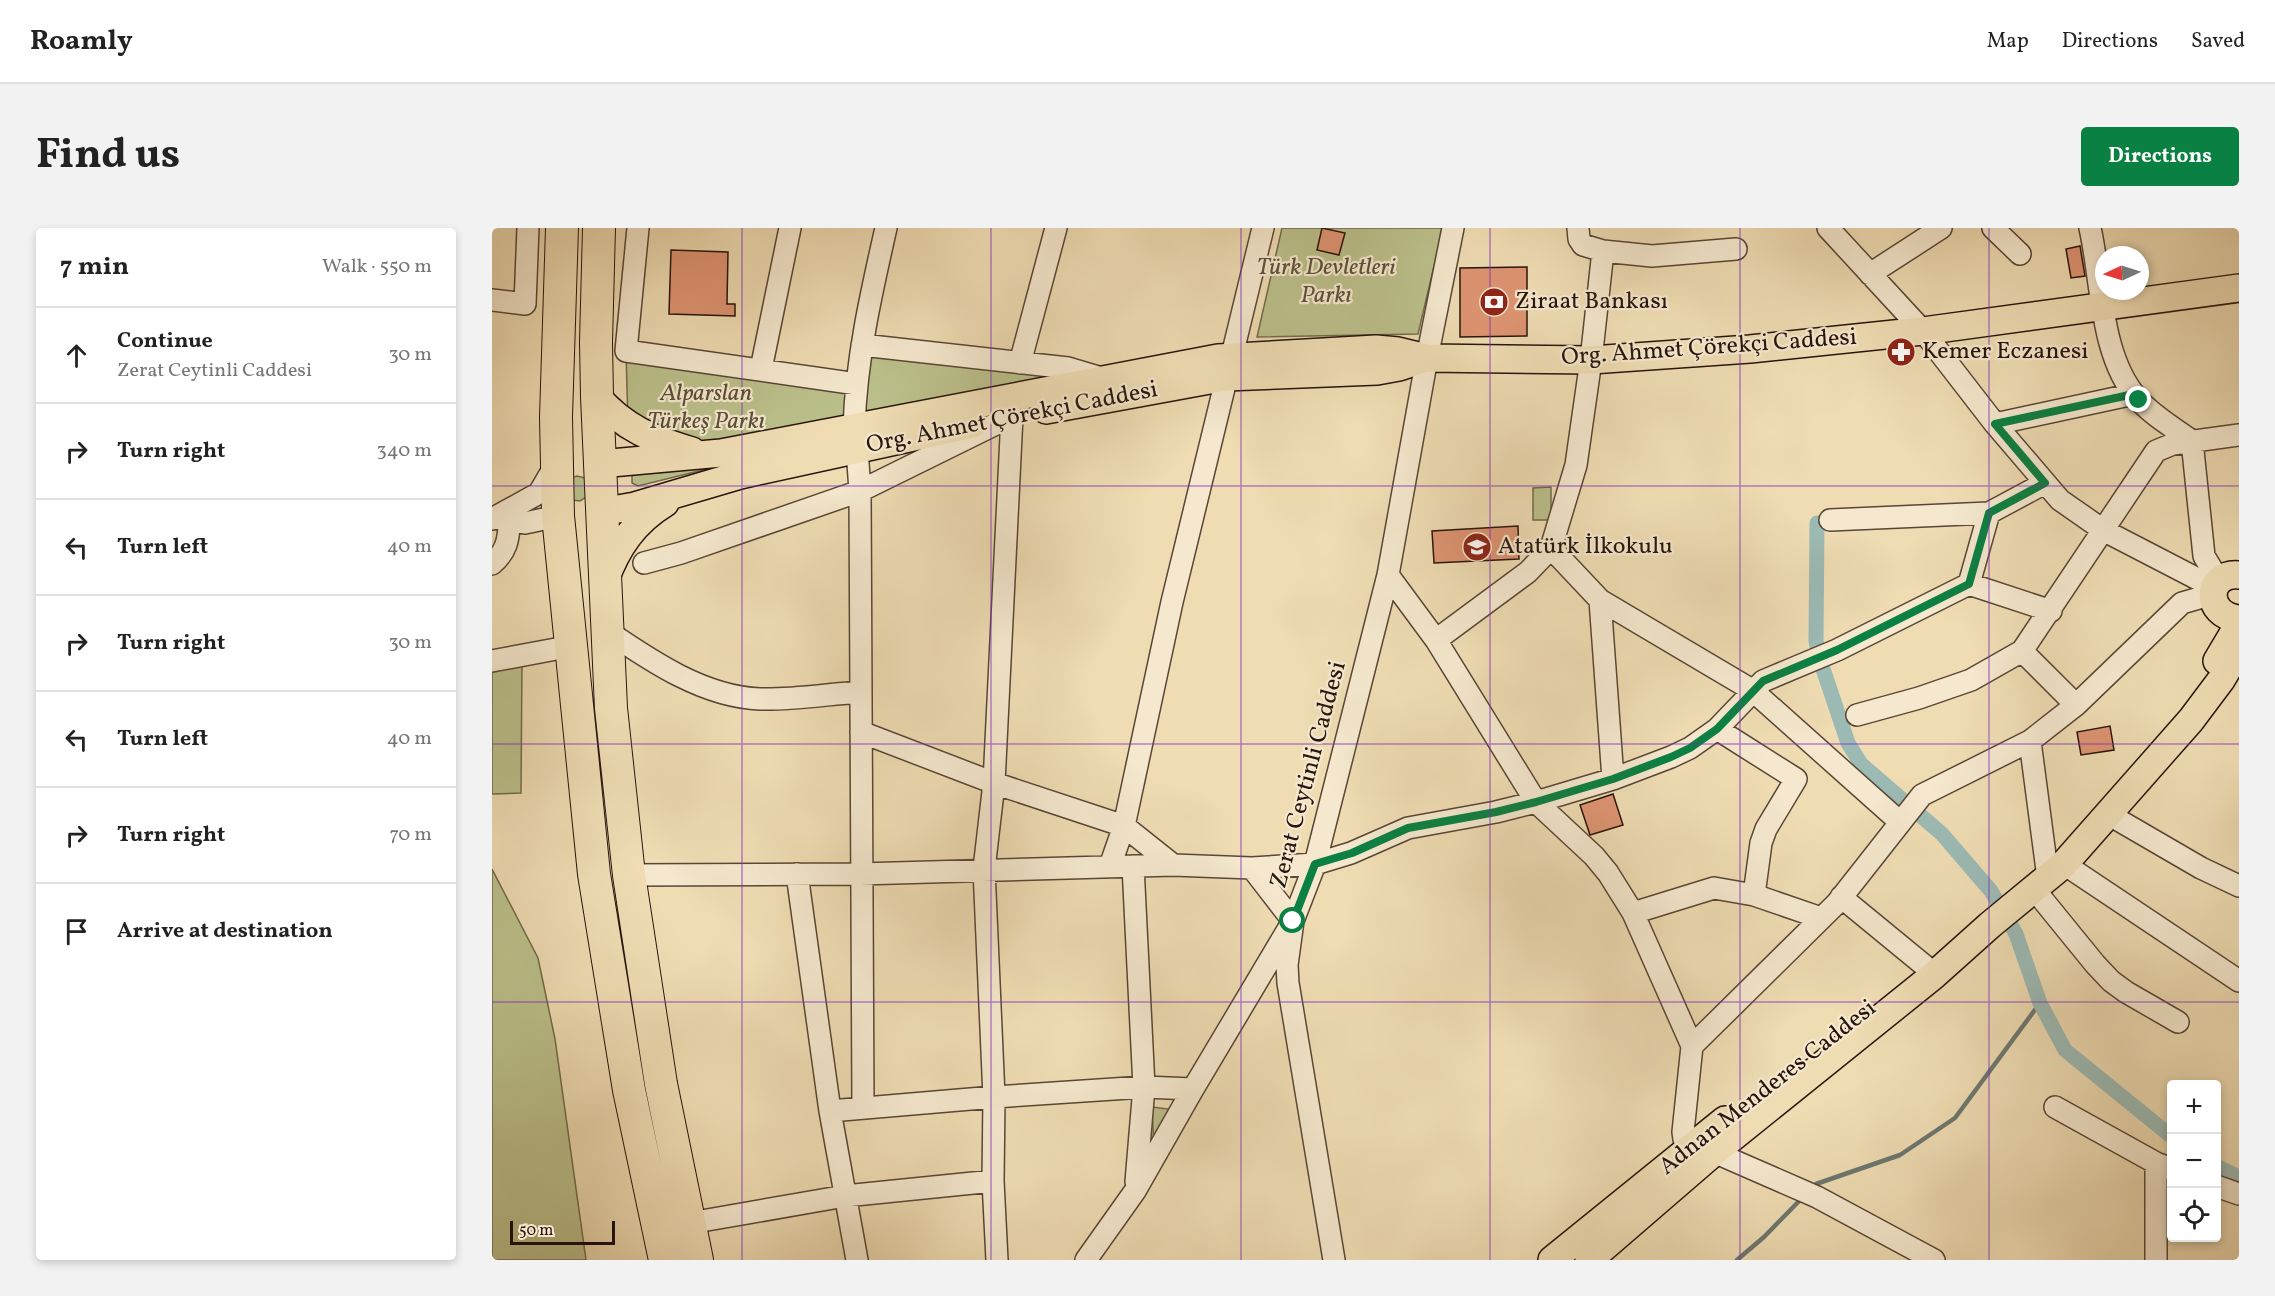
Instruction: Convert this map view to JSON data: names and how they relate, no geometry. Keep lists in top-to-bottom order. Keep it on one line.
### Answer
{"streets":{"main road":["Org. Ahmet Çörekçi Caddesi","Adnan Menderes Caddesi"],"street":["Zerat Ceytinli Caddesi"]},"crossings":[["Org. Ahmet Çörekçi Caddesi","Zerat Ceytinli Caddesi"]],"parks":["Türk Devletleri Parkı","Alparslan Türkeş Parkı"],"places":{"bank":["Ziraat Bankası"],"pharmacy":["Kemer Eczanesi"],"school or university":["Atatürk İlkokulu"]},"scale_bar":"50 m","north":"left","page":{"header":"Roamly","nav":["Map","Directions","Saved"],"title":"Find us","buttons":"Directions","heading":["7 min","Walk · 550 m"],"list":[["Continue","Zerat Ceytinli Caddesi","30 m"],["Turn right","340 m"],["Turn left","40 m"],["Turn right","30 m"],["Turn left","40 m"],["Turn right","70 m"],"Arrive at destination"],"map_buttons":["+","−"],"scale":"50 m"}}
